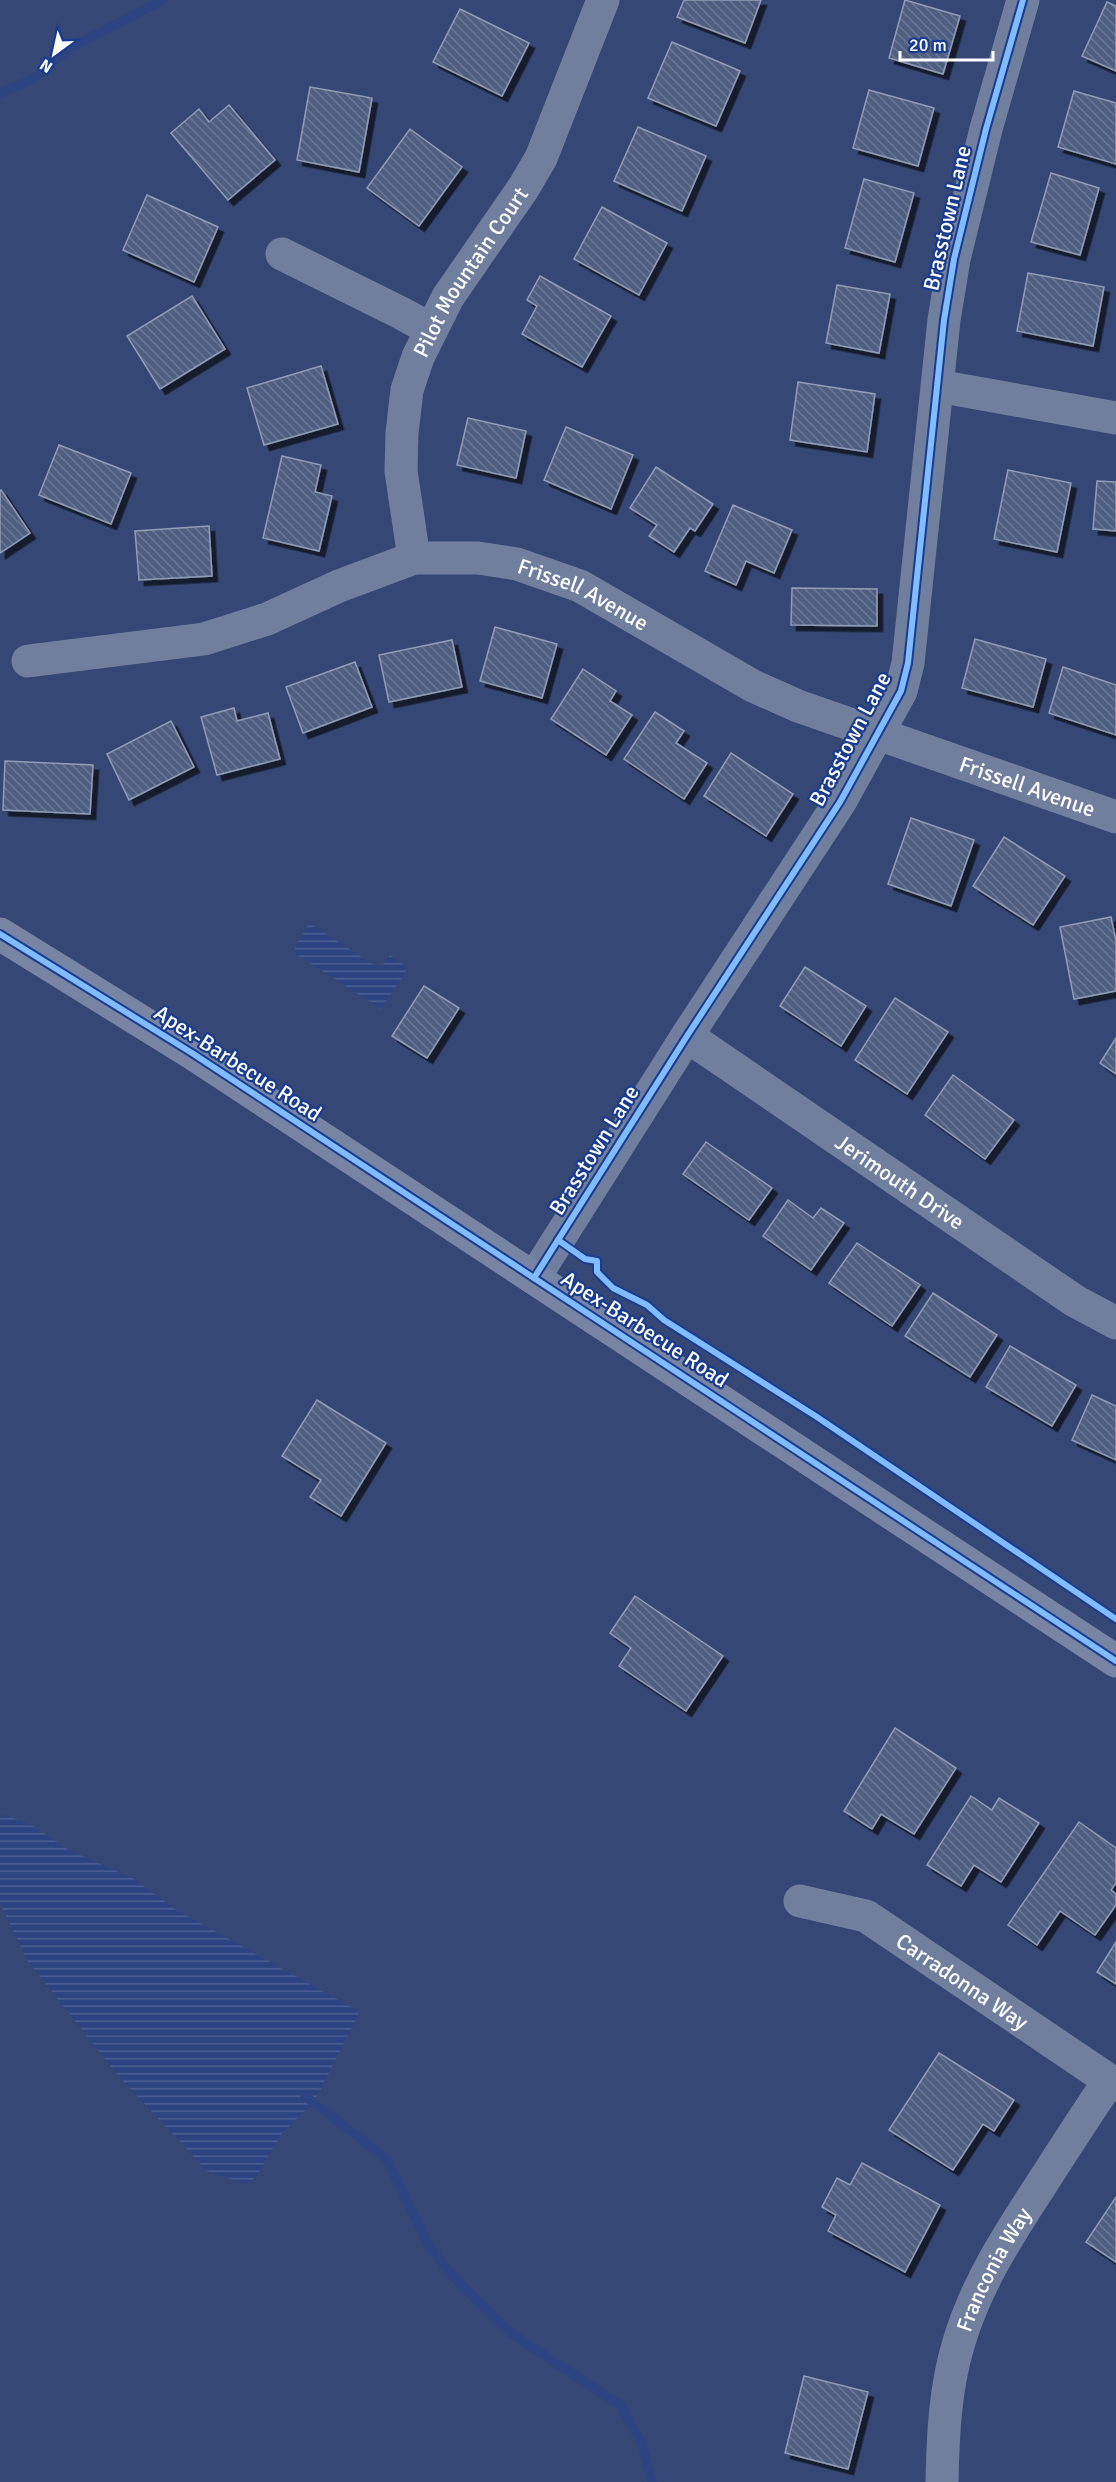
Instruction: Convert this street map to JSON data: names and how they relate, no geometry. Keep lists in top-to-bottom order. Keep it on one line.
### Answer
{"streets":{"street":["Brasstown Lane","Pilot Mountain Court","Frissell Avenue","Apex-Barbecue Road","Jerimouth Drive","Carradonna Way","Franconia Way"]},"crossings":[["Brasstown Lane","Frissell Avenue"],["Brasstown Lane","Apex-Barbecue Road"],["Brasstown Lane","Jerimouth Drive"],["Pilot Mountain Court","Frissell Avenue"],["Carradonna Way","Franconia Way"]],"scale_bar":"20 m","north":"bottom left"}
